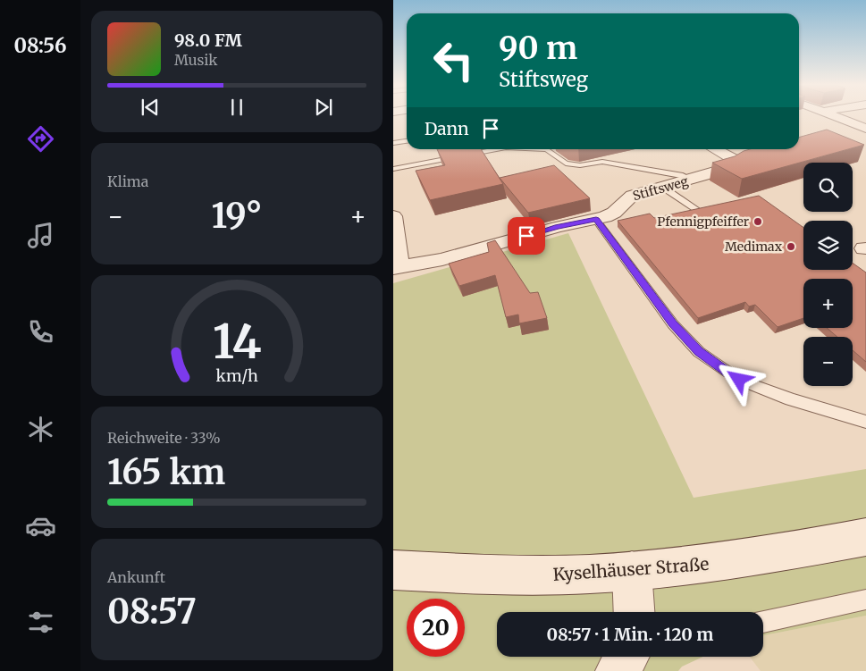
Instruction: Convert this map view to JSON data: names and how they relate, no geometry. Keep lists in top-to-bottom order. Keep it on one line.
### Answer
{"streets":{"street":["Stiftsweg","Kyselhäuser Straße"]},"places":["Pfennigpfeiffer","Medimax"],"page":{"tabs":"08:56","turn":["90 m","Stiftsweg"],"song":["98.0 FM","Musik"],"then":"Dann","tile":["Klima",["Reichweite · 33%","165 km"],["Ankunft","08:57"]],"map_buttons":["+","−"],"heat":["−","19°","+"],"limit":"20","trip":"08:57 · 1 Min. · 120 m","gauge":["14","km/h"]}}
